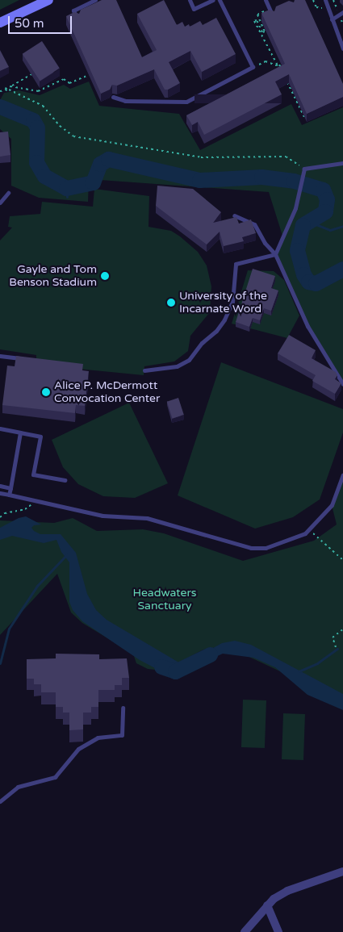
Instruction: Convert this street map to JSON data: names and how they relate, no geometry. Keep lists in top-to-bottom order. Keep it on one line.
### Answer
{"parks":["Headwaters Sanctuary"],"places":["Gayle and Tom Benson Stadium","University of the Incarnate Word","Alice P. McDermott Convocation Center"],"scale_bar":"50 m"}
